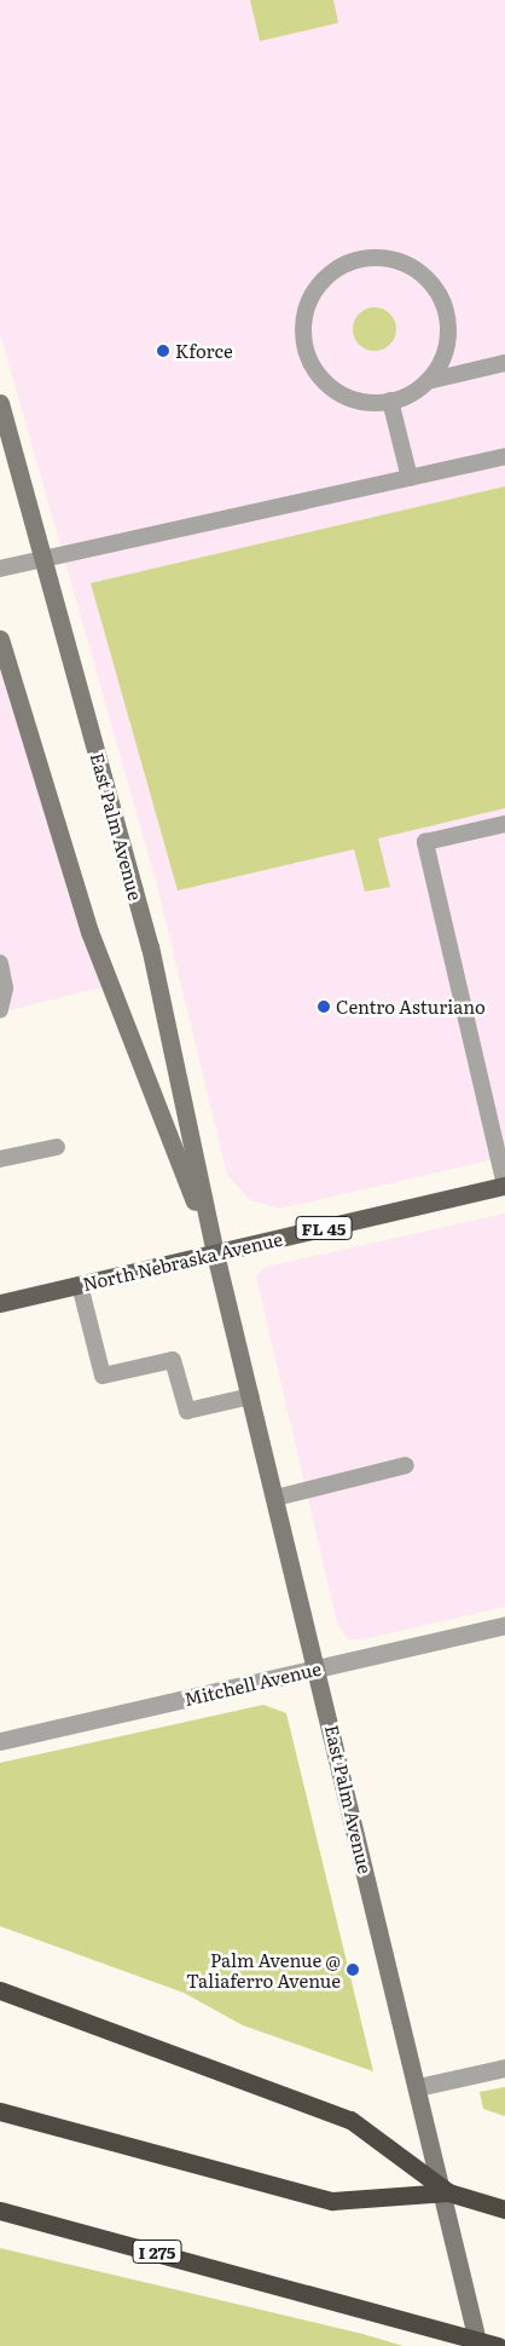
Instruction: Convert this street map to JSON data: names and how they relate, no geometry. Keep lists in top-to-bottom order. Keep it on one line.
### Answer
{"streets":{"highway":["I 275"],"main road":["FL 45","North Nebraska Avenue"],"street":["East Palm Avenue","Mitchell Avenue"]},"crossings":[["East Palm Avenue","North Nebraska Avenue"],["East Palm Avenue","Mitchell Avenue"]],"places":["Kforce","Centro Asturiano","Palm Avenue @ Taliaferro Avenue"]}
